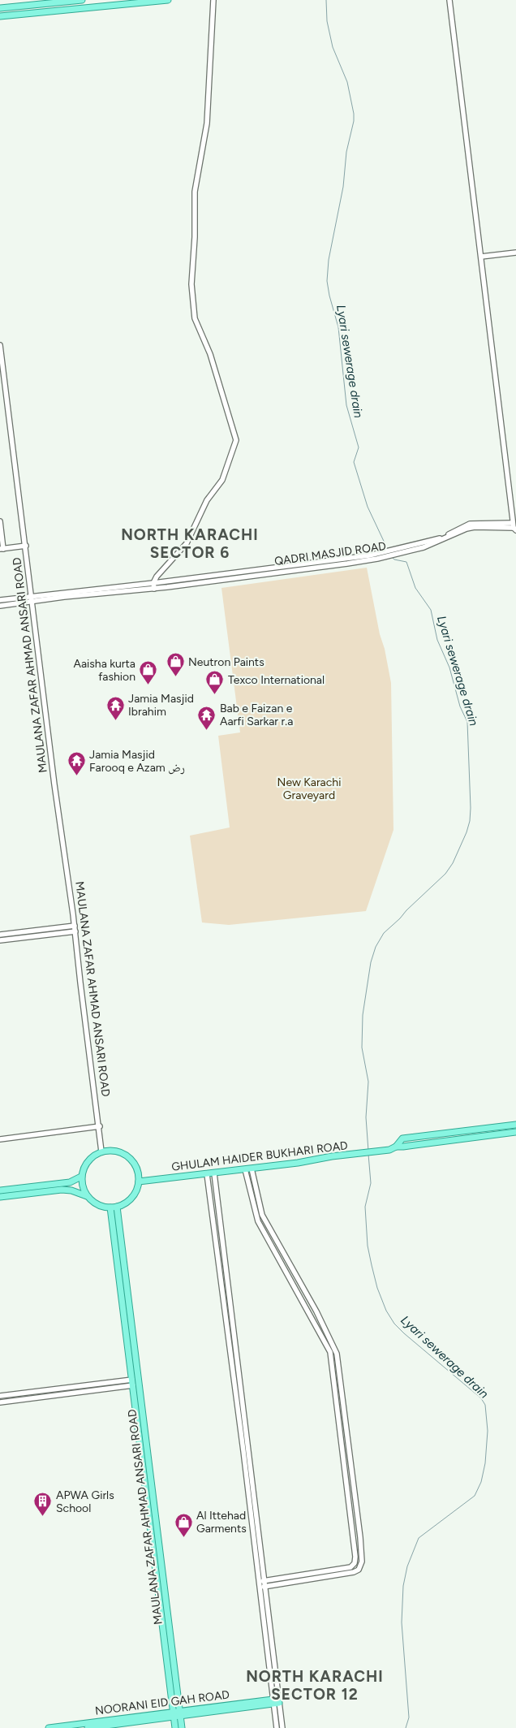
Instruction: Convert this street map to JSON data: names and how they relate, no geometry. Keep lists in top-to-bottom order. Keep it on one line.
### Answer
{"streets":{"main road":["MAULANA ZAFAR AHMAD ANSARI ROAD","GHULAM HAIDER BUKHARI ROAD","NOORANI EID GAH ROAD"],"street":["QADRI MASJID ROAD"]},"crossings":[["QADRI MASJID ROAD","MAULANA ZAFAR AHMAD ANSARI ROAD"],["MAULANA ZAFAR AHMAD ANSARI ROAD","GHULAM HAIDER BUKHARI ROAD"],["MAULANA ZAFAR AHMAD ANSARI ROAD","NOORANI EID GAH ROAD"]],"districts":["NORTH KARACHI SECTOR 6","NORTH KARACHI SECTOR 12"],"water":["Lyari sewerage drain"],"parks":["New Karachi Graveyard"],"places":{"shop":["Neutron Paints","Aaisha kurta fashion","Texco International","Al Ittehad Garments"],"temple":["Jamia Masjid Ibrahim","Bab e Faizan e Aarfi Sarkar r.a","Jamia Masjid Farooq e Azam رض"],"building":["APWA Girls School"]}}
